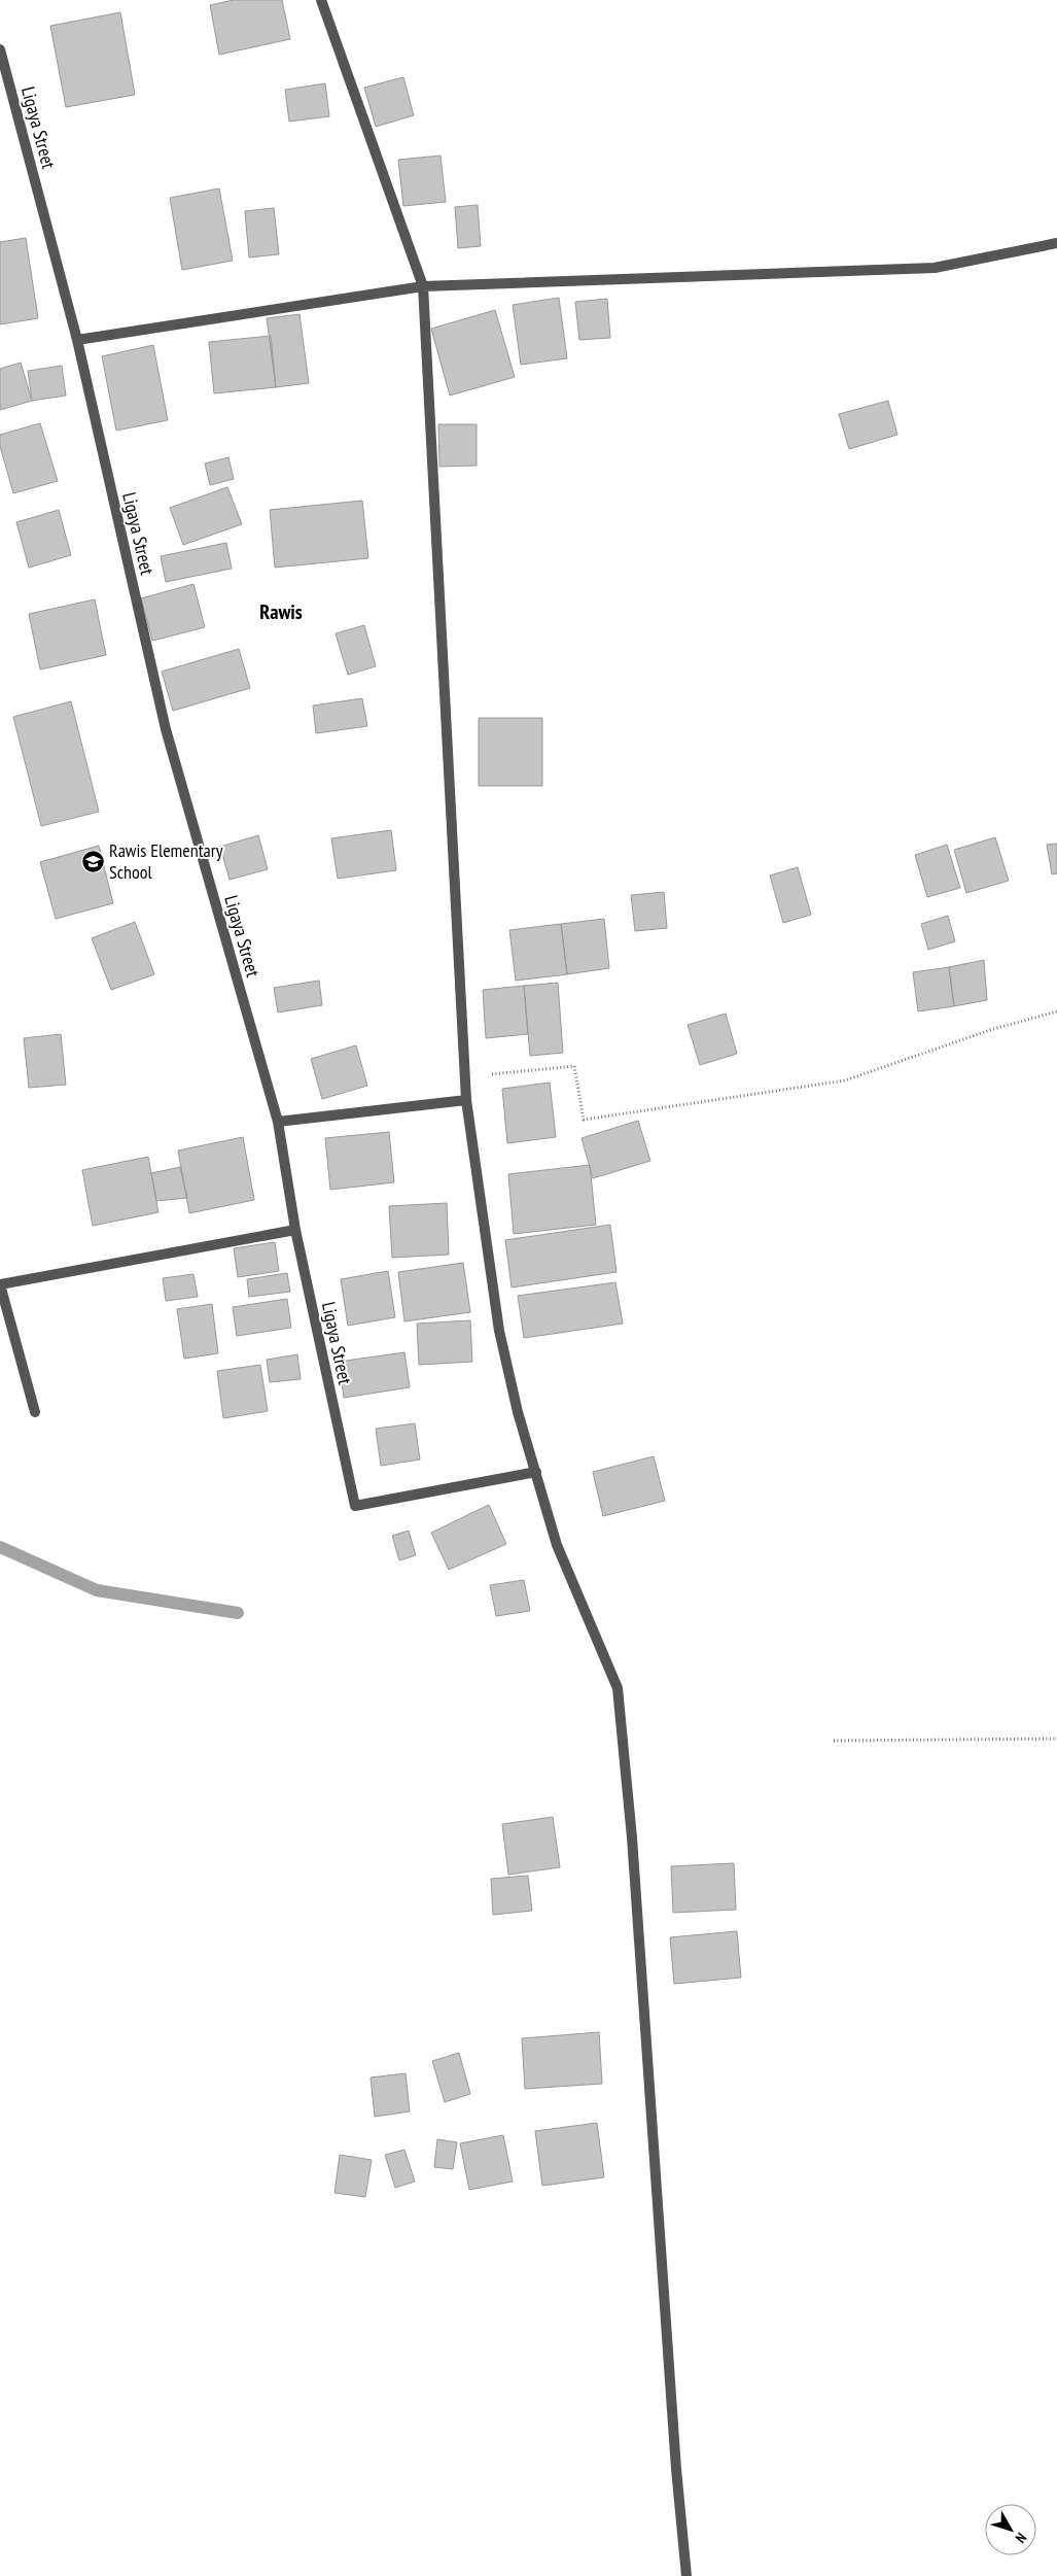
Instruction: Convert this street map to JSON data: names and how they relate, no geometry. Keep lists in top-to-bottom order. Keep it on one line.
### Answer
{"streets":{"street":["Ligaya Street"]},"districts":["Rawis"],"places":{"school or university":["Rawis Elementary School"]},"north":"bottom right"}
